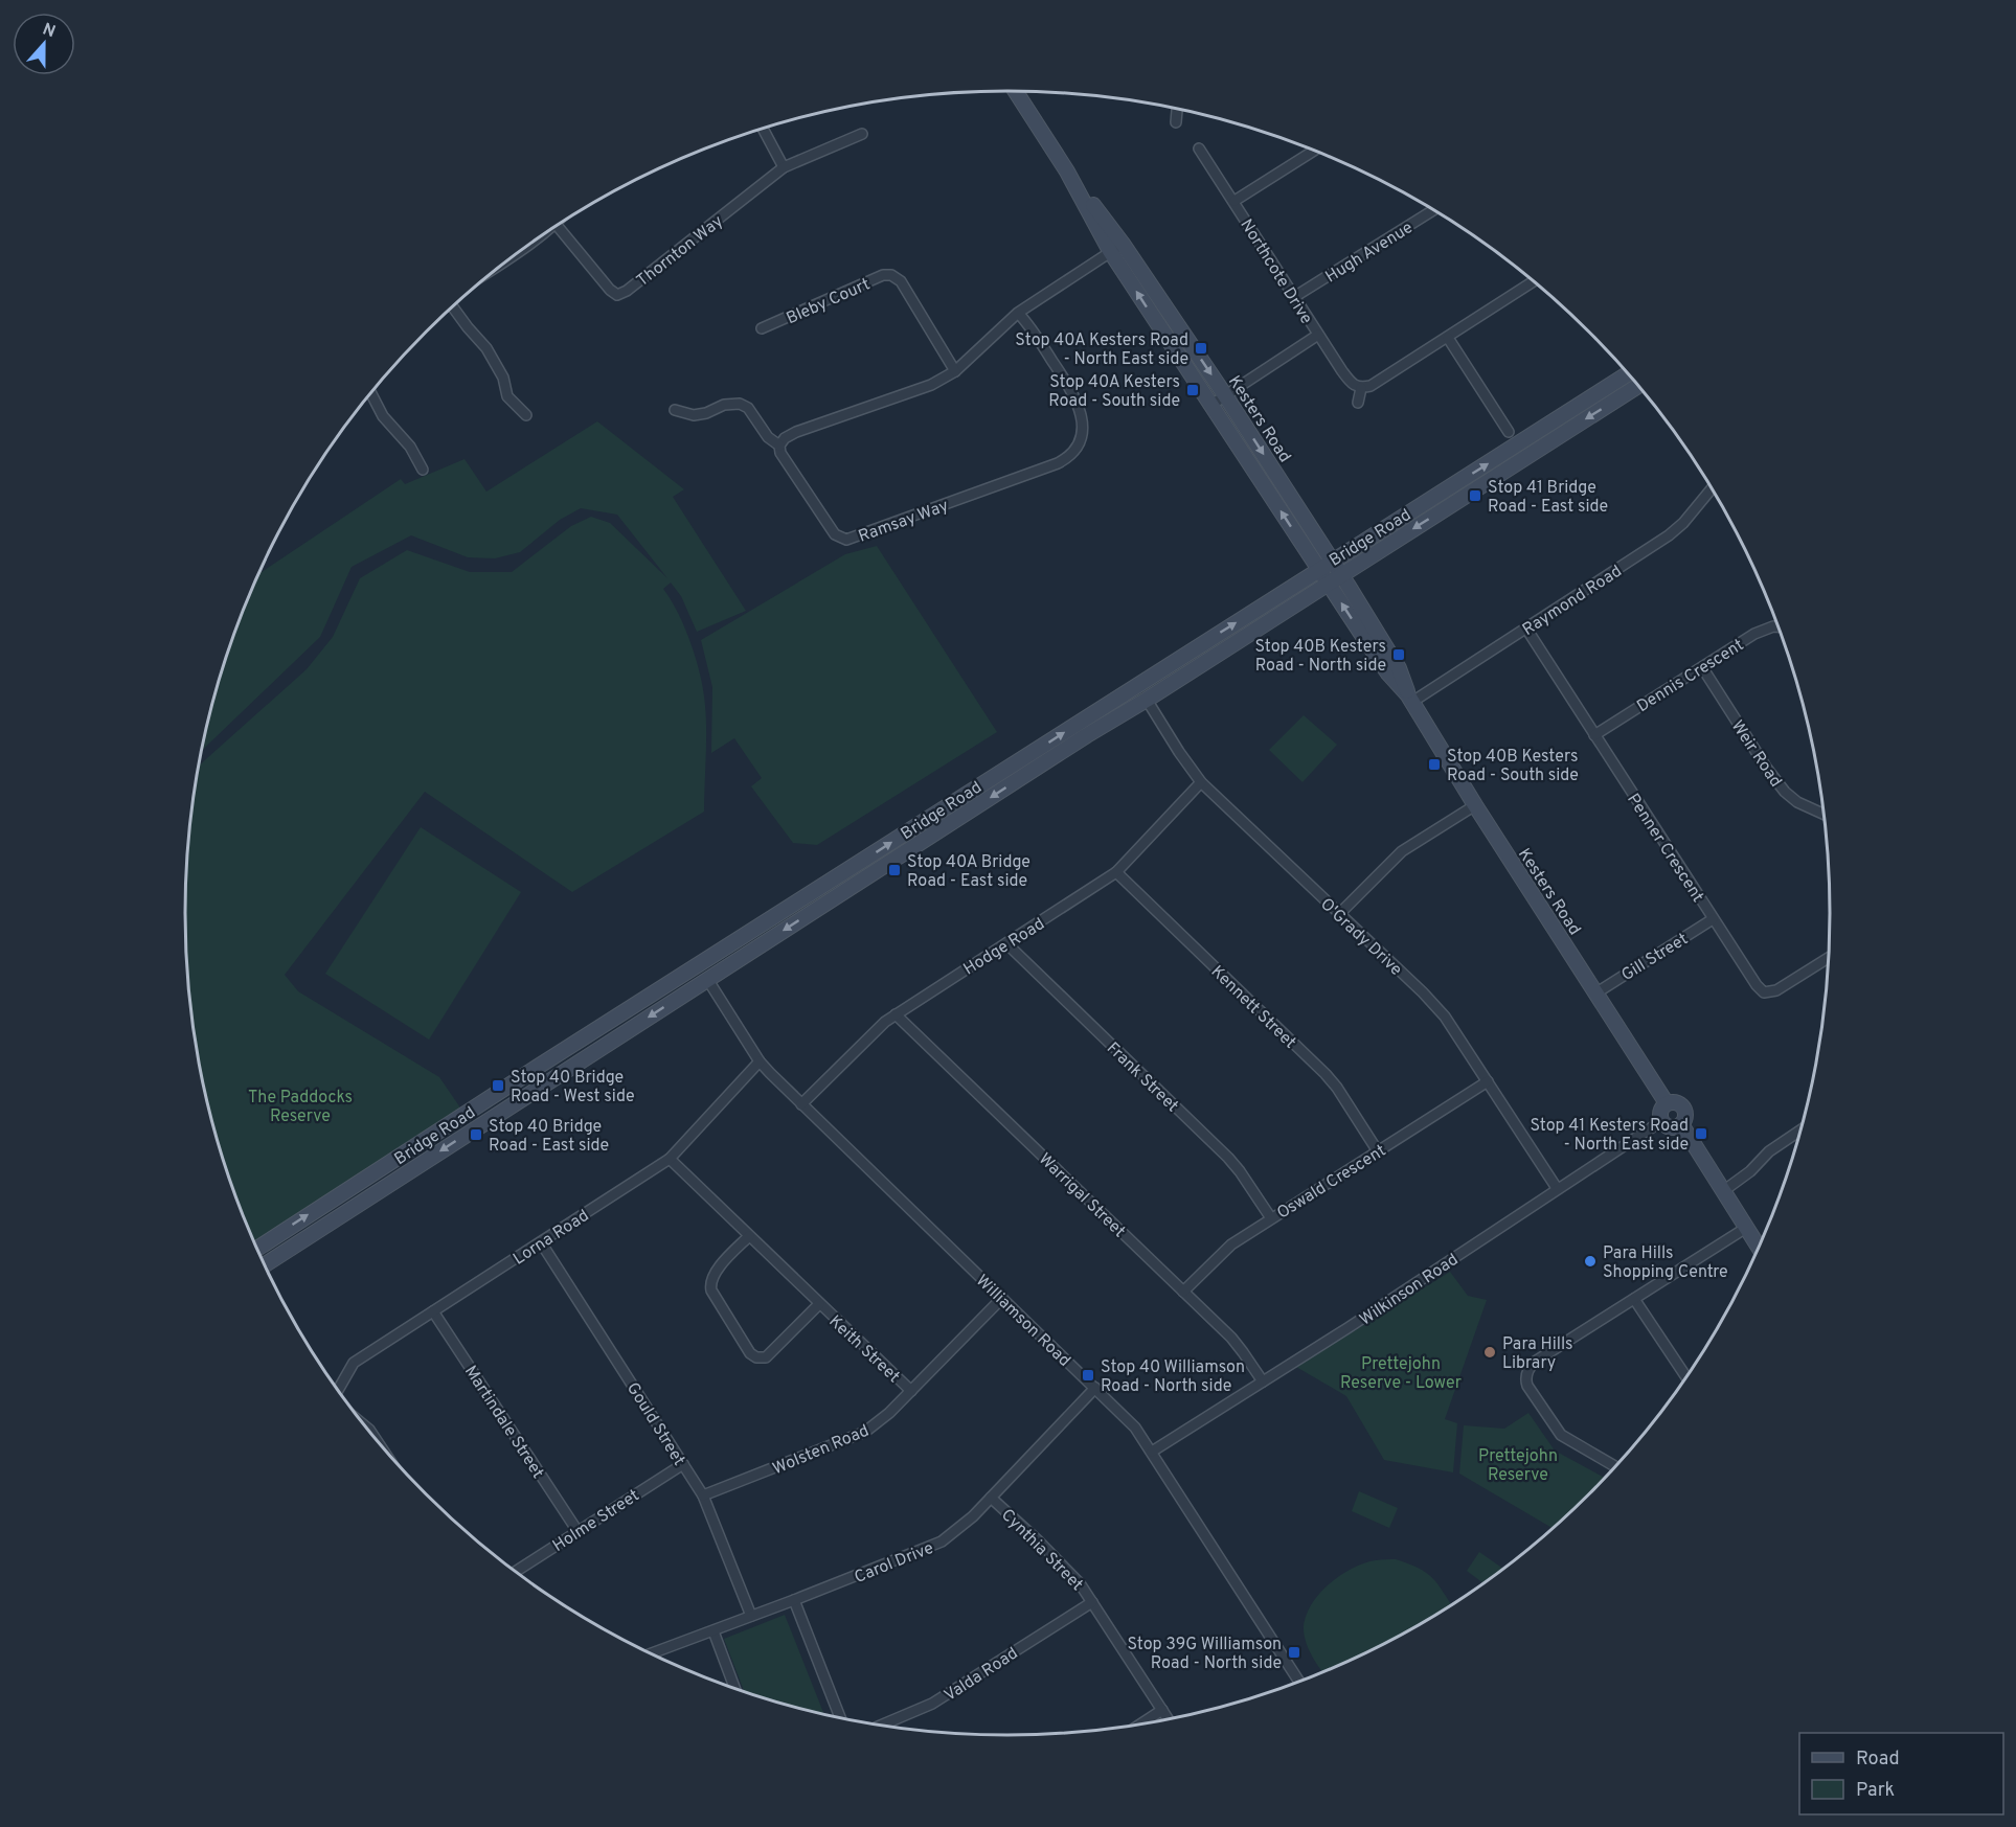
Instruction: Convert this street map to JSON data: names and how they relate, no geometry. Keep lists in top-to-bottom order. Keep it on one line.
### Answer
{"streets":{"main road":["Kesters Road","Bridge Road"],"street":["Thornton Way","Hugh Avenue","Northcote Drive","Bleby Court","Ramsay Way","Raymond Road","Dennis Crescent","Weir Road","Penner Crescent","O'Grady Drive","Hodge Road","Gill Street","Kennett Street","Frank Street","Oswald Crescent","Warrigal Street","Lorna Road","Wilkinson Road","Williamson Road","Keith Street","Martindale Street","Gould Street","Wolsten Road","Holme Street","Cynthia Street","Carol Drive","Valda Road"]},"crossings":[["Hugh Avenue","Northcote Drive"],["Kesters Road","Bridge Road"],["Kesters Road","Raymond Road"],["Kesters Road","Gill Street"],["Kesters Road","Wilkinson Road"],["Bridge Road","O'Grady Drive"],["Bridge Road","Williamson Road"],["Raymond Road","Penner Crescent"],["Dennis Crescent","Weir Road"],["Dennis Crescent","Penner Crescent"],["Penner Crescent","Gill Street"],["O'Grady Drive","Hodge Road"],["O'Grady Drive","Oswald Crescent"],["O'Grady Drive","Wilkinson Road"],["Hodge Road","Kennett Street"],["Hodge Road","Frank Street"],["Hodge Road","Warrigal Street"],["Hodge Road","Williamson Road"],["Kennett Street","Oswald Crescent"],["Frank Street","Oswald Crescent"],["Oswald Crescent","Warrigal Street"],["Warrigal Street","Wilkinson Road"],["Lorna Road","Williamson Road"],["Lorna Road","Keith Street"],["Lorna Road","Martindale Street"],["Lorna Road","Gould Street"],["Wilkinson Road","Williamson Road"],["Williamson Road","Wolsten Road"],["Williamson Road","Carol Drive"],["Keith Street","Wolsten Road"],["Martindale Street","Holme Street"],["Gould Street","Wolsten Road"],["Gould Street","Holme Street"],["Gould Street","Carol Drive"],["Cynthia Street","Carol Drive"],["Cynthia Street","Valda Road"]],"parks":["The Paddocks Reserve","Prettejohn Reserve - Lower","Prettejohn Reserve"],"places":{"transit":["Stop 40A Kesters Road - North East side","Stop 40A Kesters Road - South side","Stop 41 Bridge Road - East side","Stop 40B Kesters Road - North side","Stop 40B Kesters Road - South side","Stop 40A Bridge Road - East side","Stop 40 Bridge Road - West side","Stop 41 Kesters Road - North East side","Stop 40 Bridge Road - East side","Stop 40 Williamson Road - North side","Stop 39G Williamson Road - North side"],"other":["Para Hills Shopping Centre","Para Hills Library"]},"legend":["Road","Park"],"north":"top"}
